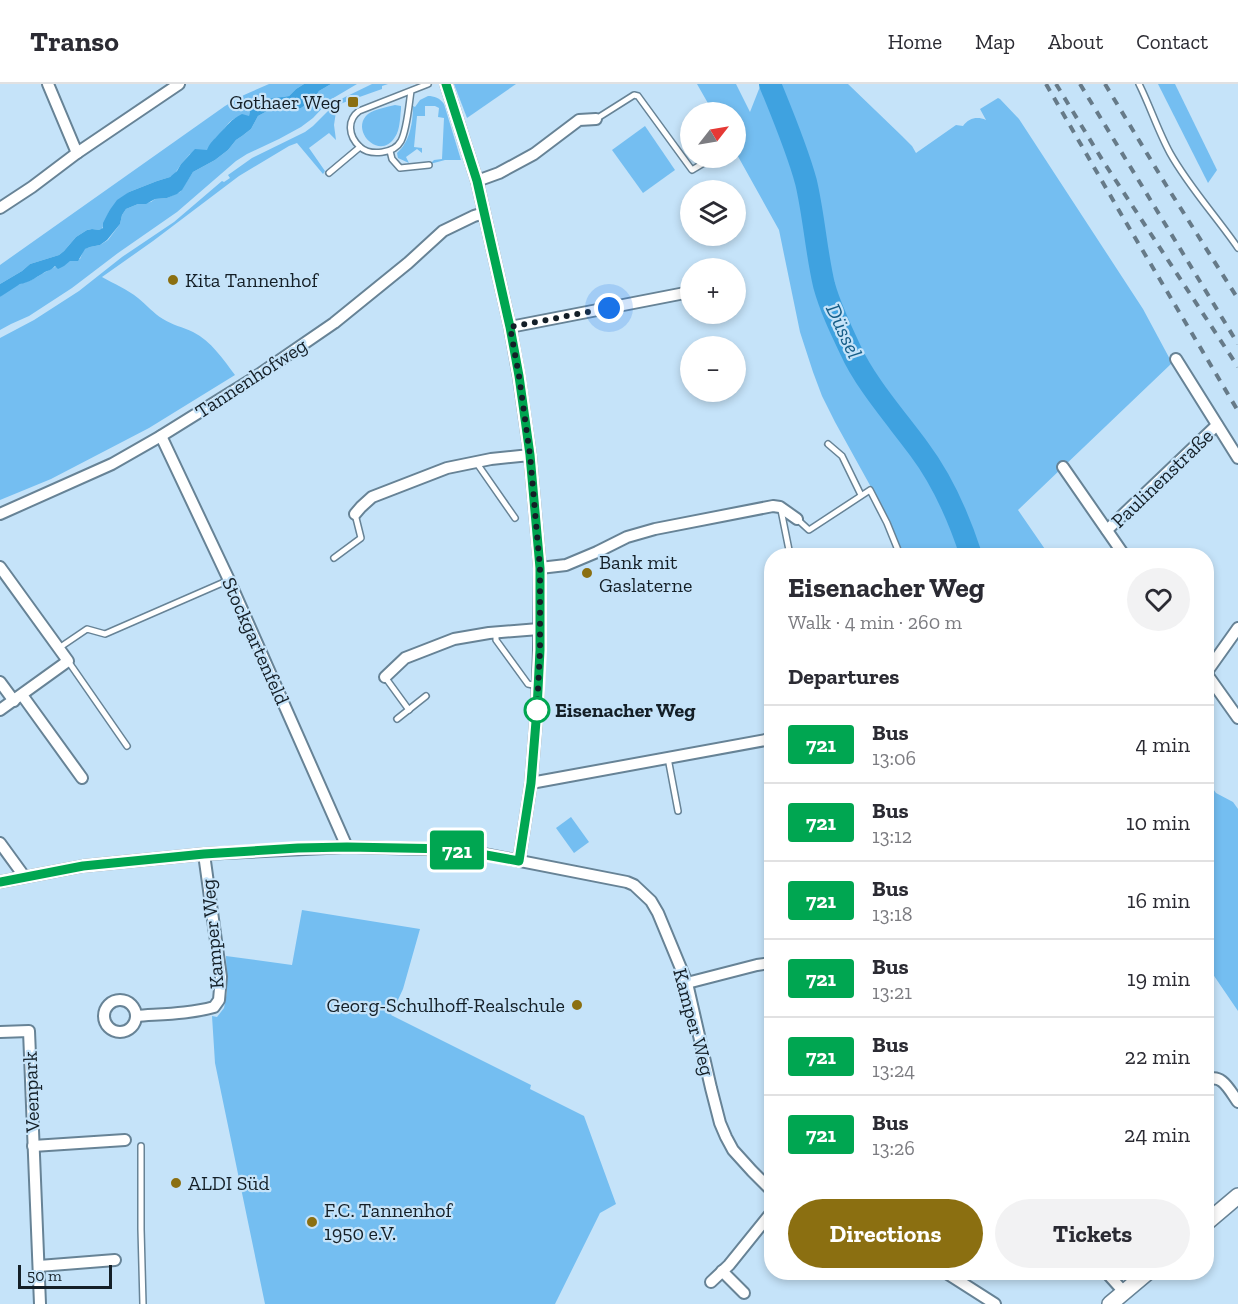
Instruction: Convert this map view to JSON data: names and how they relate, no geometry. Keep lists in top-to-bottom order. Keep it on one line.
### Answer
{"streets":{"street":["Tannenhofweg","Paulinenstraße","Stockgartenfeld","Kamper Weg","Veenpark"]},"crossings":[["Tannenhofweg","Stockgartenfeld"],["Stockgartenfeld","Kamper Weg"]],"water":["Düssel"],"places":{"transit":["Gothaer Weg"],"other":["Kita Tannenhof","Bank mit Gaslaterne","Eisenacher Weg","Georg-Schulhoff-Realschule","ALDI Süd","F.C. Tannenhof 1950 e.V."]},"lines":["bus line 721"],"scale_bar":"50 m","north":"top right","page":{"header":"Transo","nav":["Home","Map","About","Contact"],"on_map":"721","map_buttons":["+","−"],"heading":[["Eisenacher Weg","Walk · 4 min · 260 m"],"Departures"],"list":[{"mark":"721","name":"Bus","note":"13:06","value":"4 min"},{"mark":"721","name":"Bus","note":"13:12","value":"10 min"},{"mark":"721","name":"Bus","note":"13:18","value":"16 min"},{"mark":"721","name":"Bus","note":"13:21","value":"19 min"},{"mark":"721","name":"Bus","note":"13:24","value":"22 min"},{"mark":"721","name":"Bus","note":"13:26","value":"24 min"}],"buttons":["Directions","Tickets"],"scale":"50 m"}}
